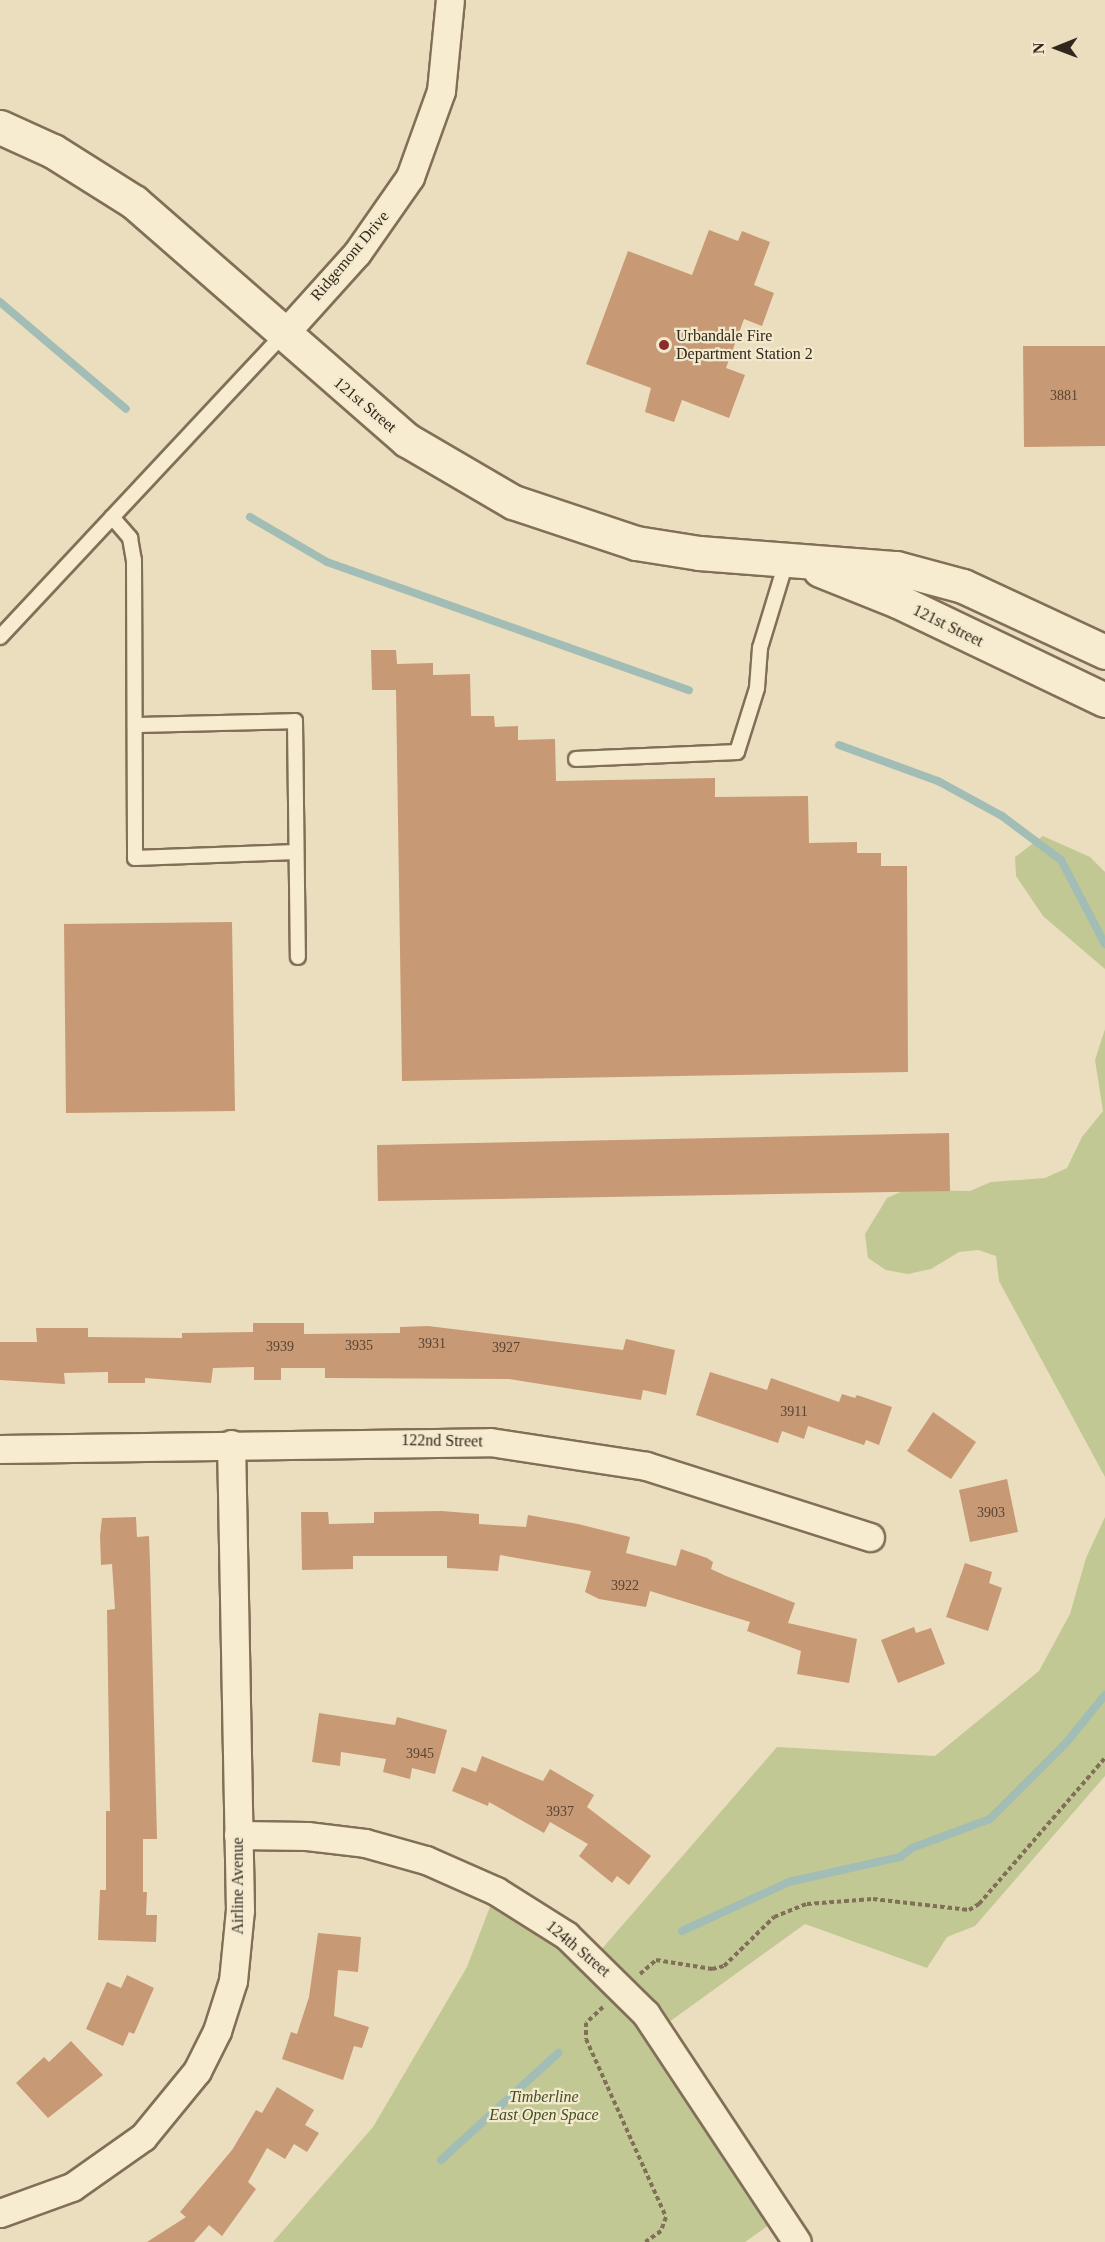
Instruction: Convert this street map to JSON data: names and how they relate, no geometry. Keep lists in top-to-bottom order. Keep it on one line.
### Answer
{"streets":{"street":["Ridgemont Drive","121st Street","122nd Street","Airline Avenue","124th Street"]},"crossings":[["Ridgemont Drive","121st Street"],["122nd Street","Airline Avenue"],["Airline Avenue","124th Street"]],"parks":["Timberline East Open Space"],"places":["Urbandale Fire Department Station 2"],"house_numbers":["3881","3931","3935","3939","3927","3911","3903","3922","3945","3937"],"north":"left"}
